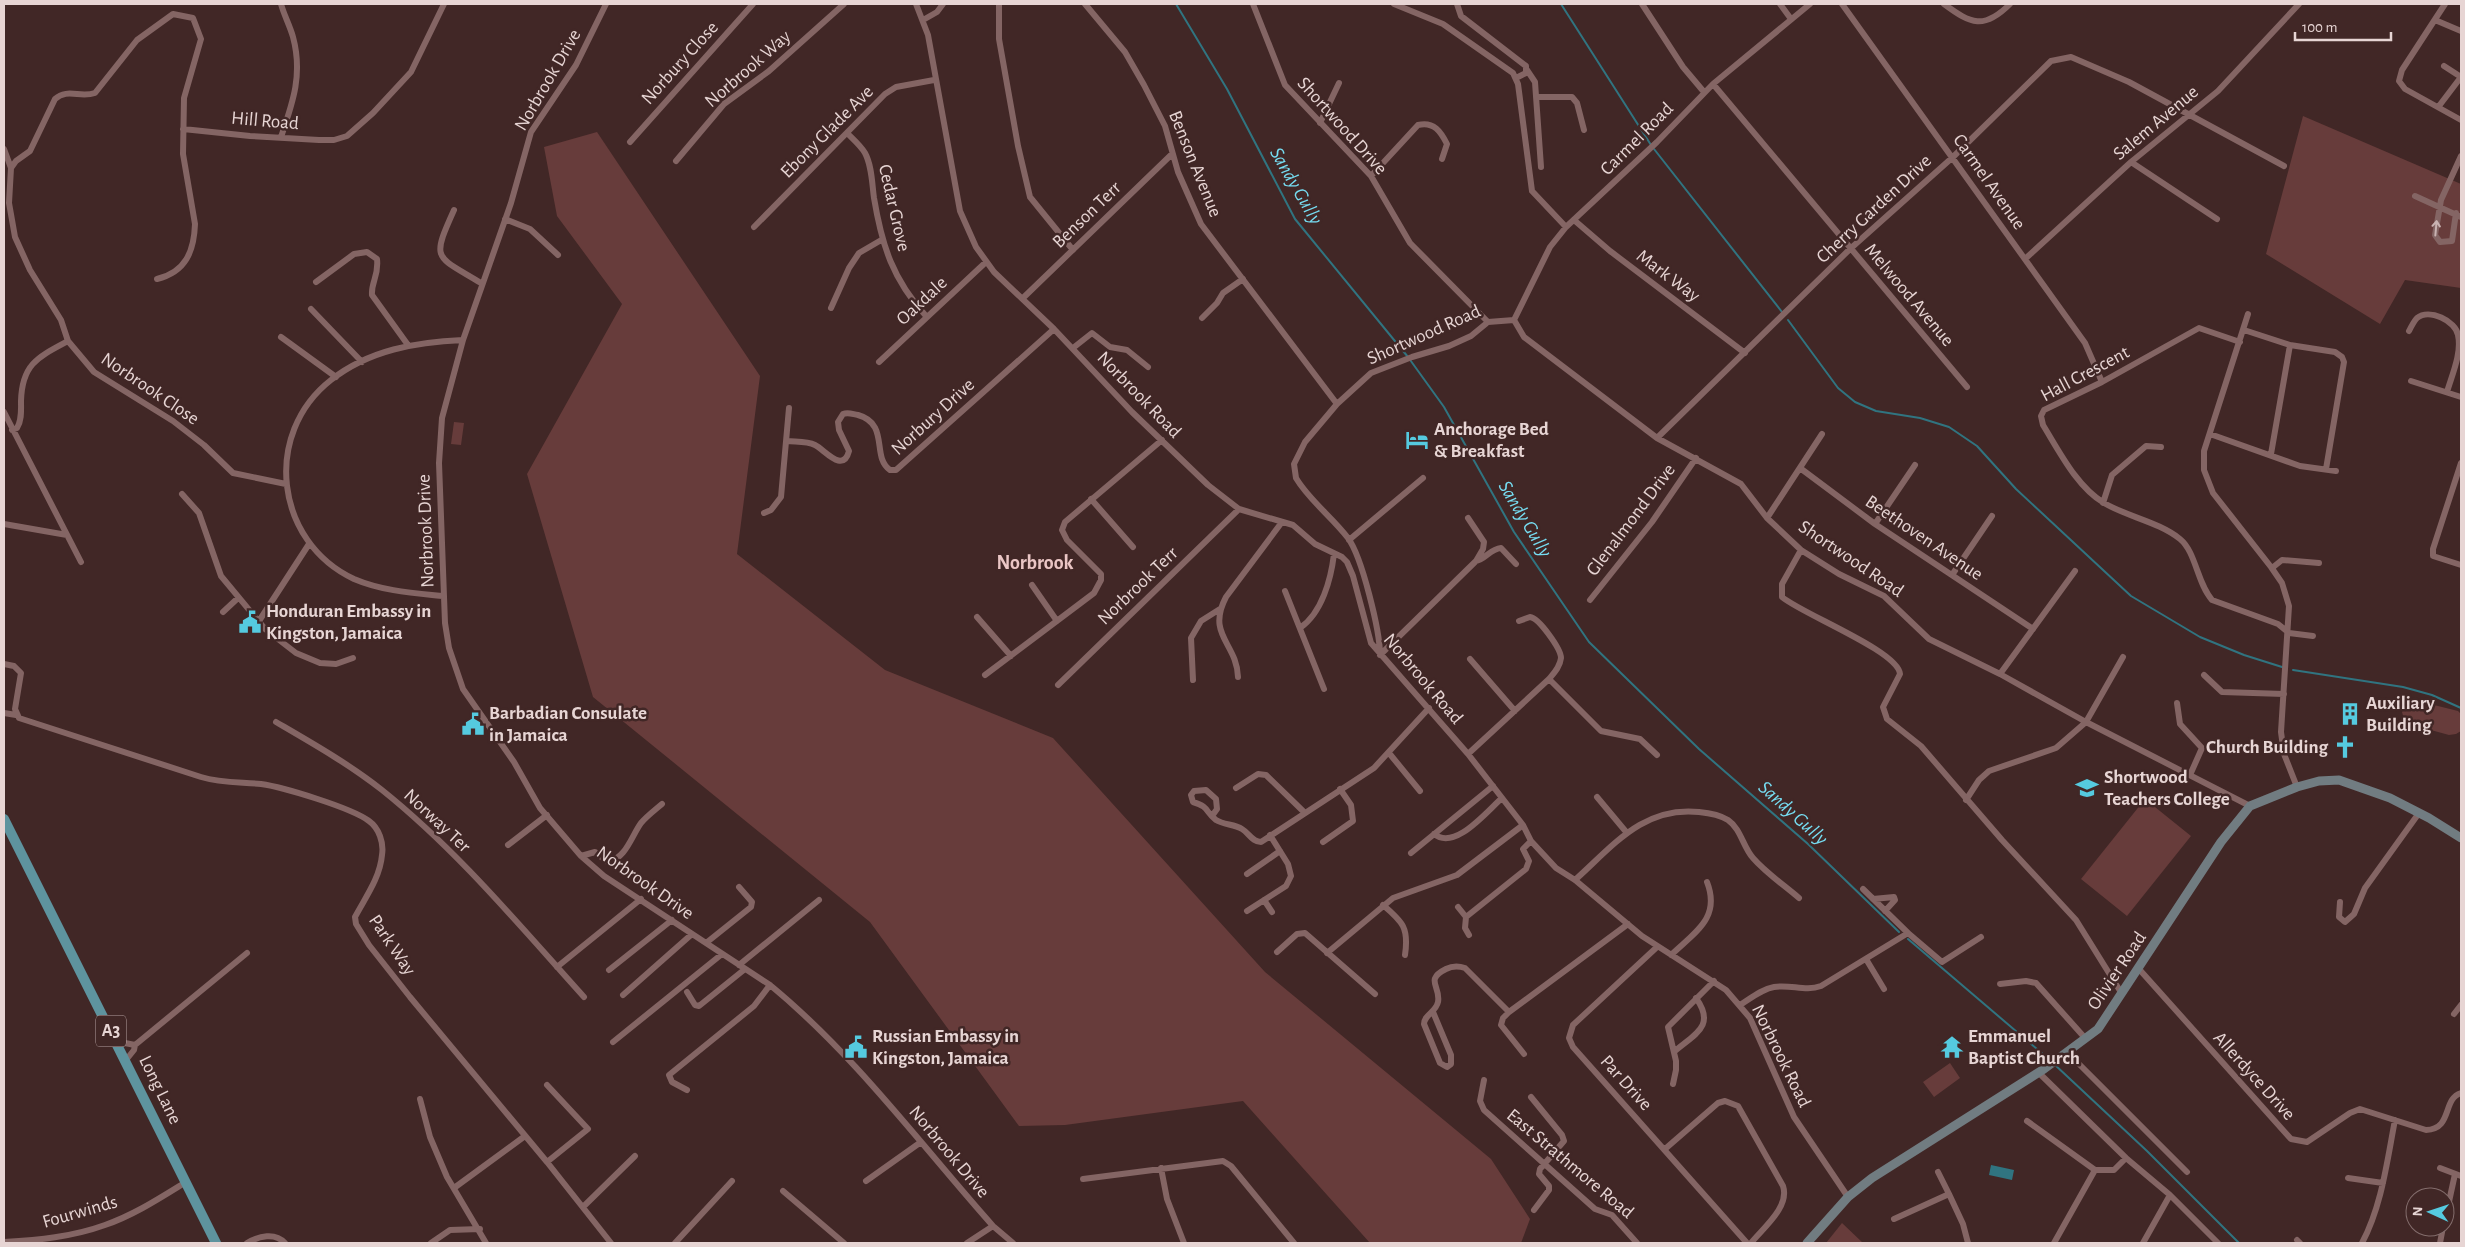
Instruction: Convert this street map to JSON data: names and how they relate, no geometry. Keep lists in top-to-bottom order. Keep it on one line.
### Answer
{"streets":{"main road":["Olivier Road","A3","Long Lane"],"street":["Norbury Close","Norbrook Way","Norbrook Drive","Hill Road","Salem Avenue","Shortwood Drive","Ebony Glade Ave","Carmel Road","Benson Avenue","Carmel Avenue","Cedar Grove","Cherry Garden Drive","Benson Terr","Mark Way","Melwood Avenue","Oakdale","Shortwood Road","Hall Crescent","Norbrook Close","Norbrook Road","Norbury Drive","Glenalmond Drive","Beethoven Avenue","Norbrook Terr","Norway Ter","Park Way","Allerdyce Drive","Par Drive","East Strathmore Road","Fourwinds"]},"crossings":[["Salem Avenue","Carmel Avenue"],["Salem Avenue","Cherry Garden Drive"],["Shortwood Drive","Shortwood Road"],["Ebony Glade Ave","Cedar Grove"],["Ebony Glade Ave","Norbrook Road"],["Carmel Road","Mark Way"],["Carmel Road","Melwood Avenue"],["Carmel Road","Shortwood Road"],["Benson Avenue","Benson Terr"],["Benson Avenue","Shortwood Road"],["Carmel Avenue","Cherry Garden Drive"],["Carmel Avenue","Hall Crescent"],["Cedar Grove","Oakdale"],["Cherry Garden Drive","Mark Way"],["Cherry Garden Drive","Melwood Avenue"],["Cherry Garden Drive","Shortwood Road"],["Benson Terr","Norbrook Road"],["Oakdale","Norbrook Road"],["Shortwood Road","Norbrook Road"],["Shortwood Road","Glenalmond Drive"],["Shortwood Road","Olivier Road"],["Norbrook Road","Norbury Drive"],["Norbrook Road","Norbrook Terr"],["Norbrook Road","Olivier Road"],["Norbrook Road","Par Drive"],["Olivier Road","Allerdyce Drive"],["Long Lane","Fourwinds"]],"districts":["Norbrook"],"water":["Sandy Gully"],"places":{"hotel":["Anchorage Bed & Breakfast"],"public building":["Honduran Embassy in Kingston, Jamaica","Barbadian Consulate in Jamaica","Russian Embassy in Kingston, Jamaica"],"building":["Auxiliary Building"],"church":["Church Building"],"school or university":["Shortwood Teachers College"],"temple":["Emmanuel Baptist Church"]},"scale_bar":"100 m","north":"left"}
